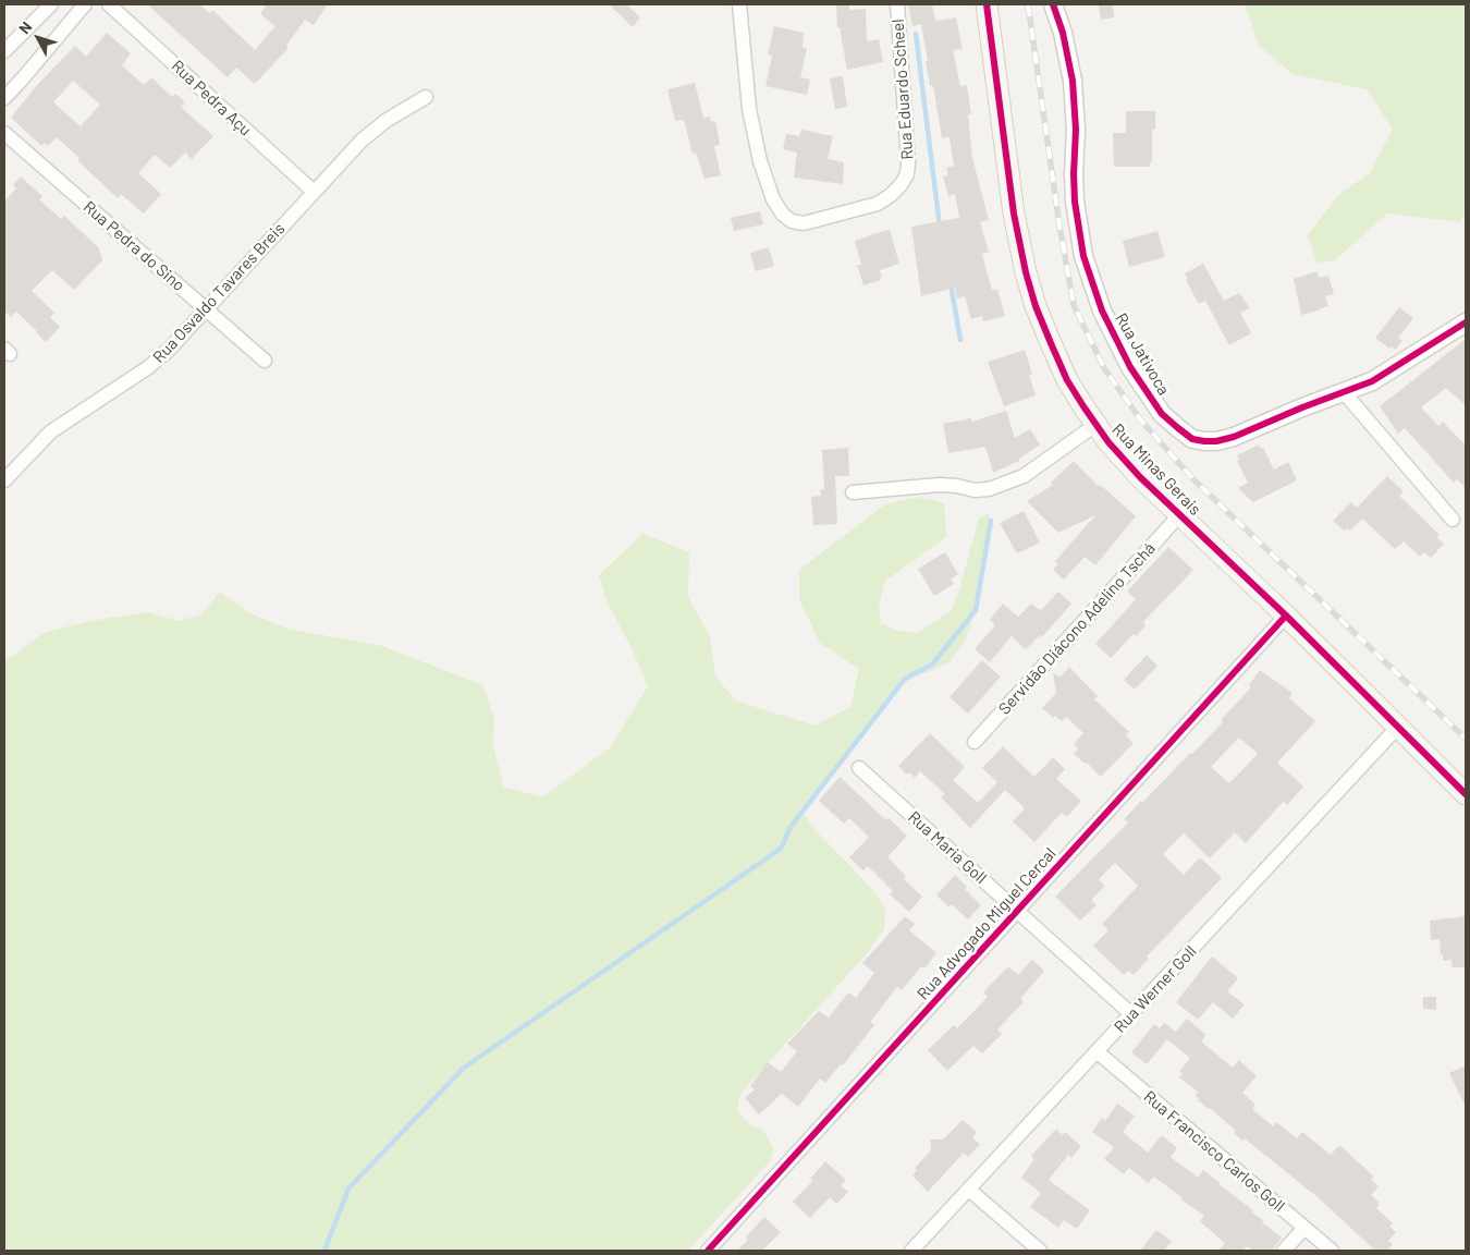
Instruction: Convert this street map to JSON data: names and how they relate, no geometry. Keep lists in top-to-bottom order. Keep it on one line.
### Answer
{"streets":{"main road":["Rua Minas Gerais"],"street":["Rua Eduardo Scheel","Rua Pedra Açu","Rua Pedra do Sino","Rua Osvaldo Tavares Breis","Rua Jativoca","Servidão Diácono Adelino Tschá","Rua Maria Goll","Rua Advogado Miguel Cercal","Rua Werner Goll","Rua Francisco Carlos Goll"]},"crossings":[["Rua Pedra Açu","Rua Osvaldo Tavares Breis"],["Rua Pedra do Sino","Rua Osvaldo Tavares Breis"],["Rua Minas Gerais","Servidão Diácono Adelino Tschá"],["Rua Minas Gerais","Rua Advogado Miguel Cercal"],["Rua Minas Gerais","Rua Werner Goll"],["Rua Maria Goll","Rua Advogado Miguel Cercal"],["Rua Maria Goll","Rua Werner Goll"],["Rua Werner Goll","Rua Francisco Carlos Goll"]],"north":"top left"}
